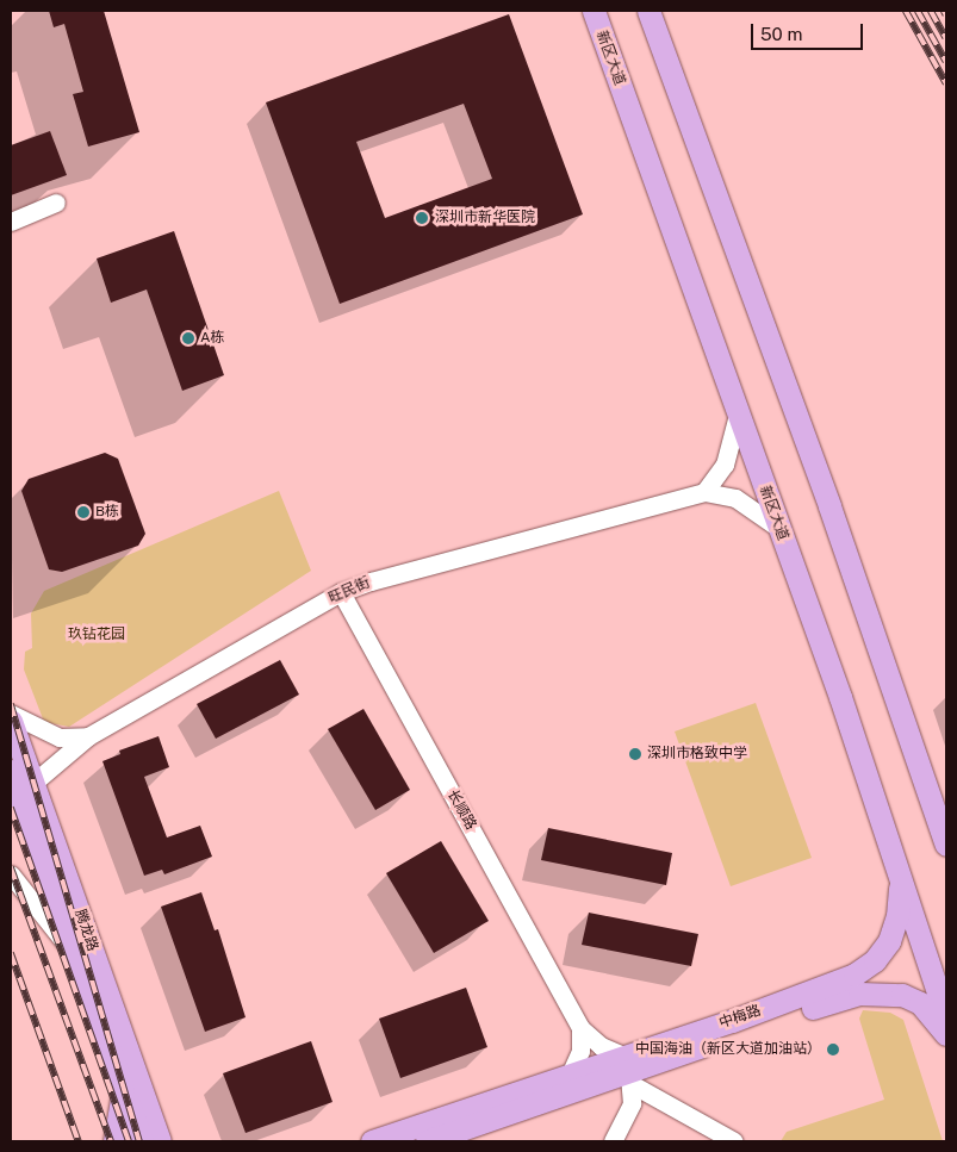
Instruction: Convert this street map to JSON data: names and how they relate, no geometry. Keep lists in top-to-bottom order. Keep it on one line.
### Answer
{"streets":{"main road":["新区大道","腾龙路","中梅路"],"street":["旺民街","长顺路"]},"crossings":[["新区大道","中梅路"],["旺民街","长顺路"],["旺民街","腾龙路"]],"parks":["玖钻花园"],"places":["深圳市新华医院","A栋","B栋","深圳市格致中学","中国海油（新区大道加油站）"],"scale_bar":"50 m"}
